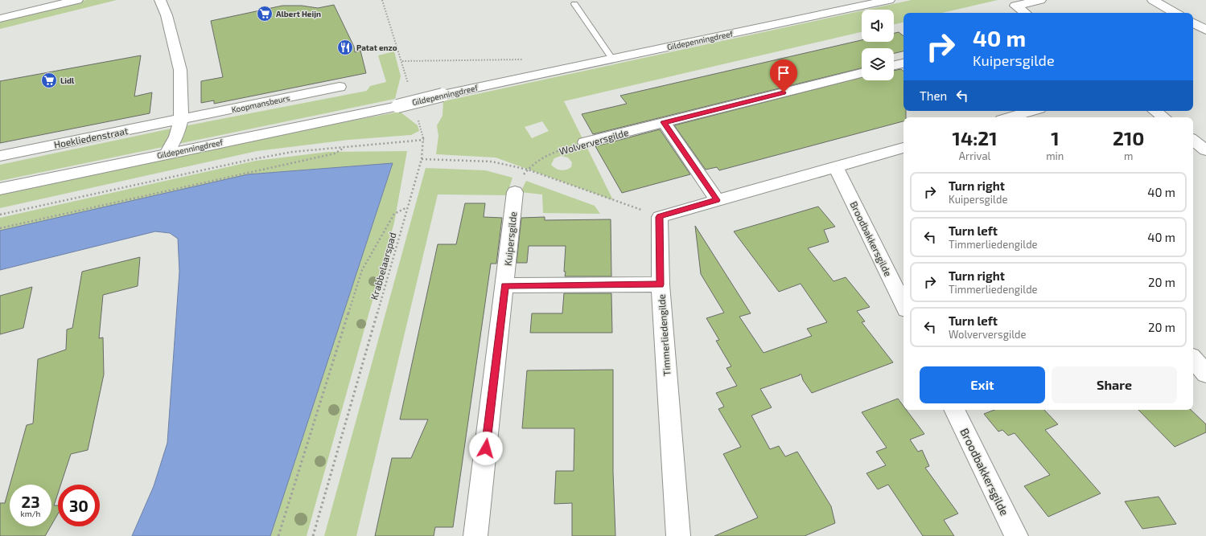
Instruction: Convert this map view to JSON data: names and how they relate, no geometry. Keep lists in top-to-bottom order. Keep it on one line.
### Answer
{"streets":{"street":["Gildepenningdreef","Koopmansbeurs","Hoekliedenstraat","Wolverversgilde","Kuipersgilde","Broodbakkersgilde","Timmerliedengilde"],"path":["Krabbelaarspad"]},"crossings":[["Koopmansbeurs","Hoekliedenstraat"]],"places":{"supermarket":["Albert Heijn","Lidl"],"restaurant":["Patat enzo"]},"page":{"turn":["40 m","Kuipersgilde"],"then":"Then","eta":["14:21","Arrival","1","min","210","m"],"list":[{"name":"Turn right","note":"Kuipersgilde","value":"40 m"},{"name":"Turn left","note":"Timmerliedengilde","value":"40 m"},{"name":"Turn right","note":"Timmerliedengilde","value":"20 m"},{"name":"Turn left","note":"Wolverversgilde","value":"20 m"}],"buttons":["Exit","Share"],"speed":"23 km/h","limit":"30"}}
